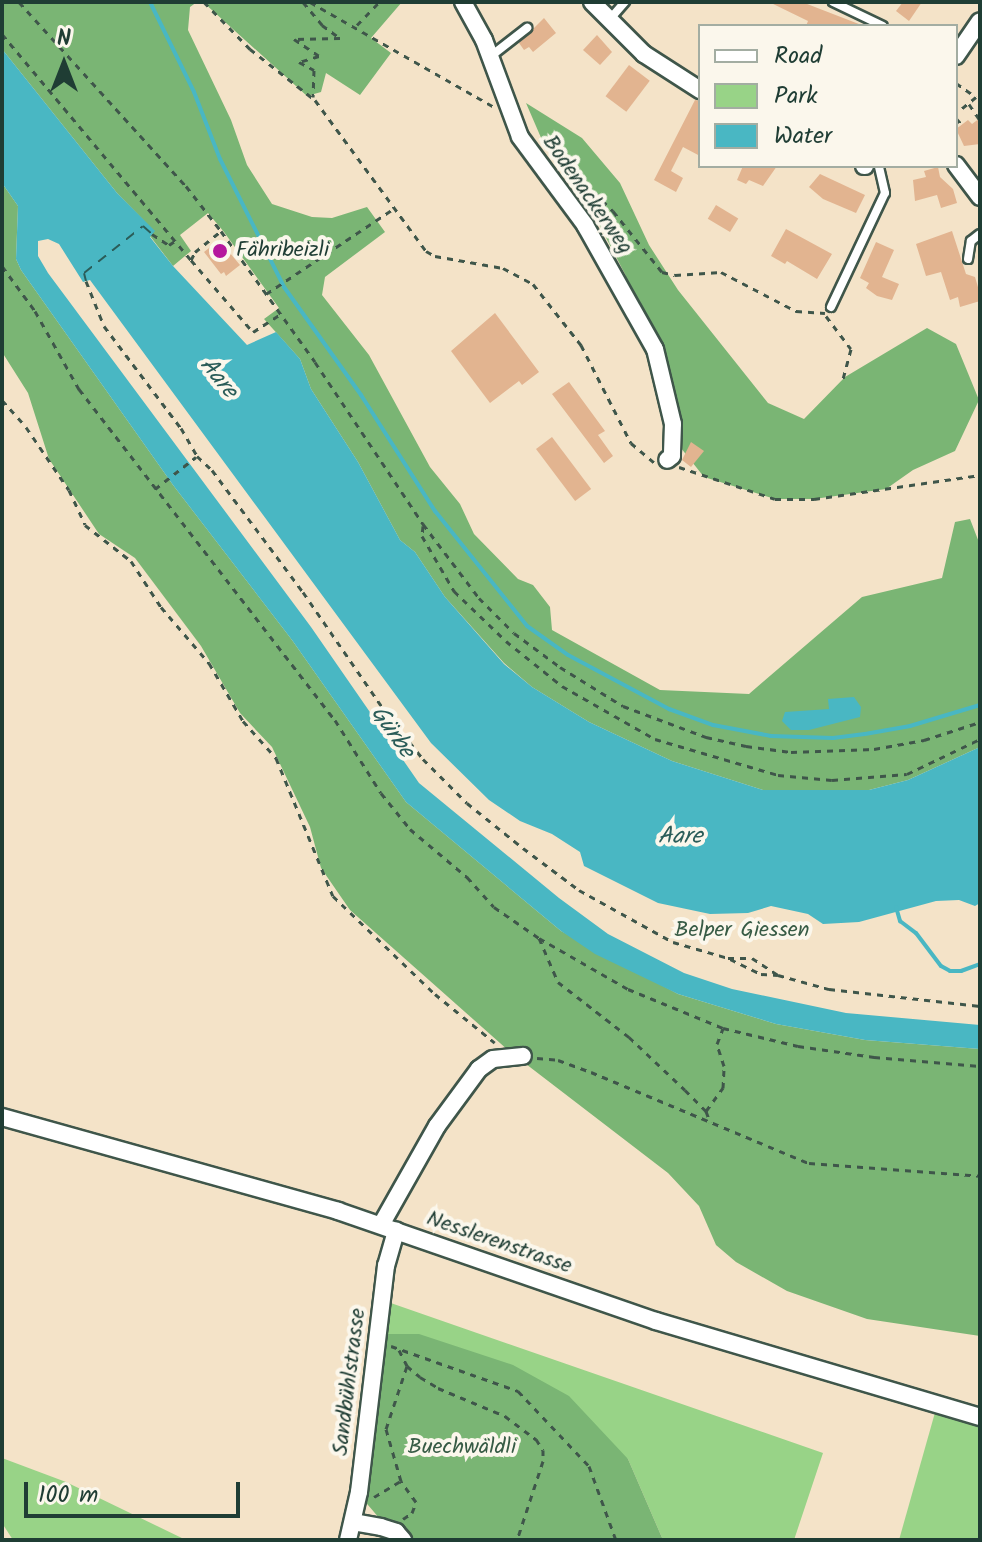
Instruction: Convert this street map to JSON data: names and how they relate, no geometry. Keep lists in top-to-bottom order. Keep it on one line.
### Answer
{"streets":{"street":["Bodenackerweg","Nesslerenstrasse","Sandbühlstrasse"]},"crossings":[["Nesslerenstrasse","Sandbühlstrasse"]],"water":["Aare","Gürbe"],"parks":["Belper Giessen","Buechwäldli"],"places":["Fähribeizli"],"legend":["Road","Park","Water"],"scale_bar":"100 m","north":"top"}
